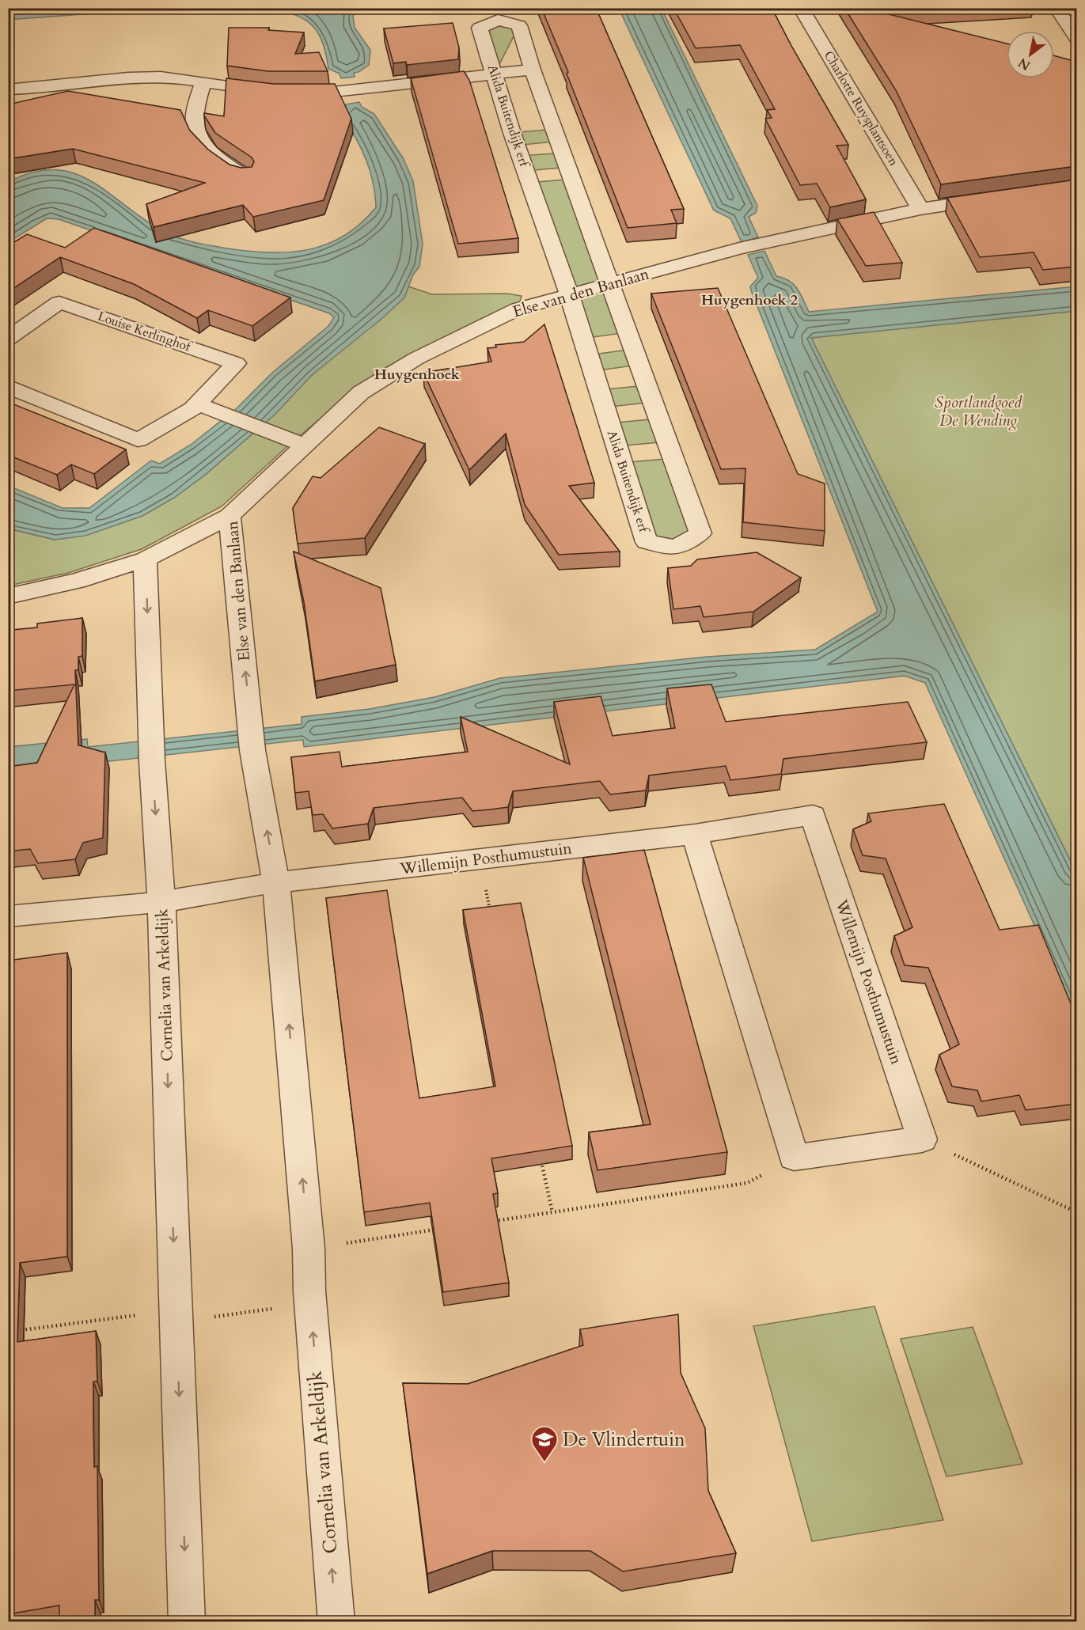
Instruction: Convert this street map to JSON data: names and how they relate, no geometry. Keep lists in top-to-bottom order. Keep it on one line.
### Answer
{"streets":{"street":["Charlotte Ruysplantsoen","Alida Buitendijk erf","Else van den Banlaan","Louise Kerlinghof","Willemijn Posthumustuin","Cornelia van Arkeldijk"]},"crossings":[["Charlotte Ruysplantsoen","Else van den Banlaan"],["Alida Buitendijk erf","Else van den Banlaan"],["Else van den Banlaan","Willemijn Posthumustuin"],["Else van den Banlaan","Cornelia van Arkeldijk"],["Willemijn Posthumustuin","Cornelia van Arkeldijk"]],"districts":["Huygenhoek 2","Huygenhoek"],"parks":["Sportlandgoed De Wending"],"places":{"school or university":["De Vlindertuin"]},"north":"bottom left"}
